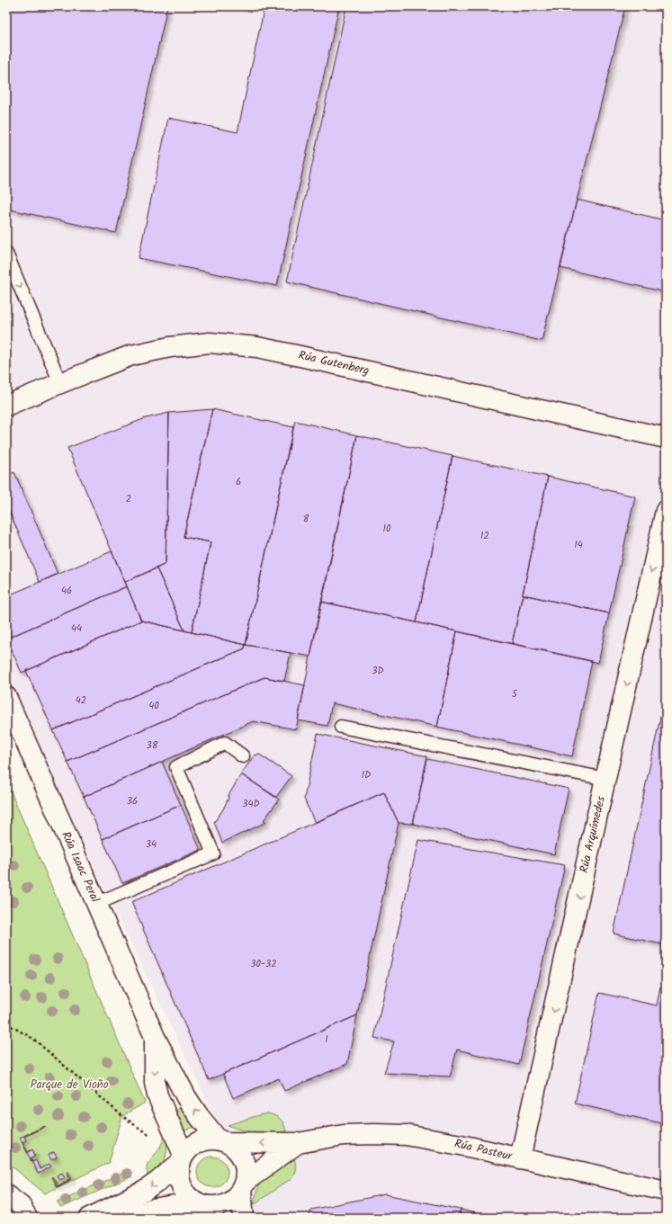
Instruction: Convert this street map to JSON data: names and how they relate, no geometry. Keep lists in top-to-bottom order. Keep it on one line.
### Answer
{"streets":{"street":["Rúa Gutenberg","Rúa Arquímedes","Rúa Isaac Peral","Rúa Pasteur"]},"crossings":[["Rúa Arquímedes","Rúa Pasteur"],["Rúa Isaac Peral","Rúa Pasteur"]],"one_way":["Rúa Arquímedes"],"parks":["Parque de Vioño"],"house_numbers":["6","2","8","10","12","14","46","44","3D","5","42","40","38","1D","36","34D","34","30-32","1"]}
